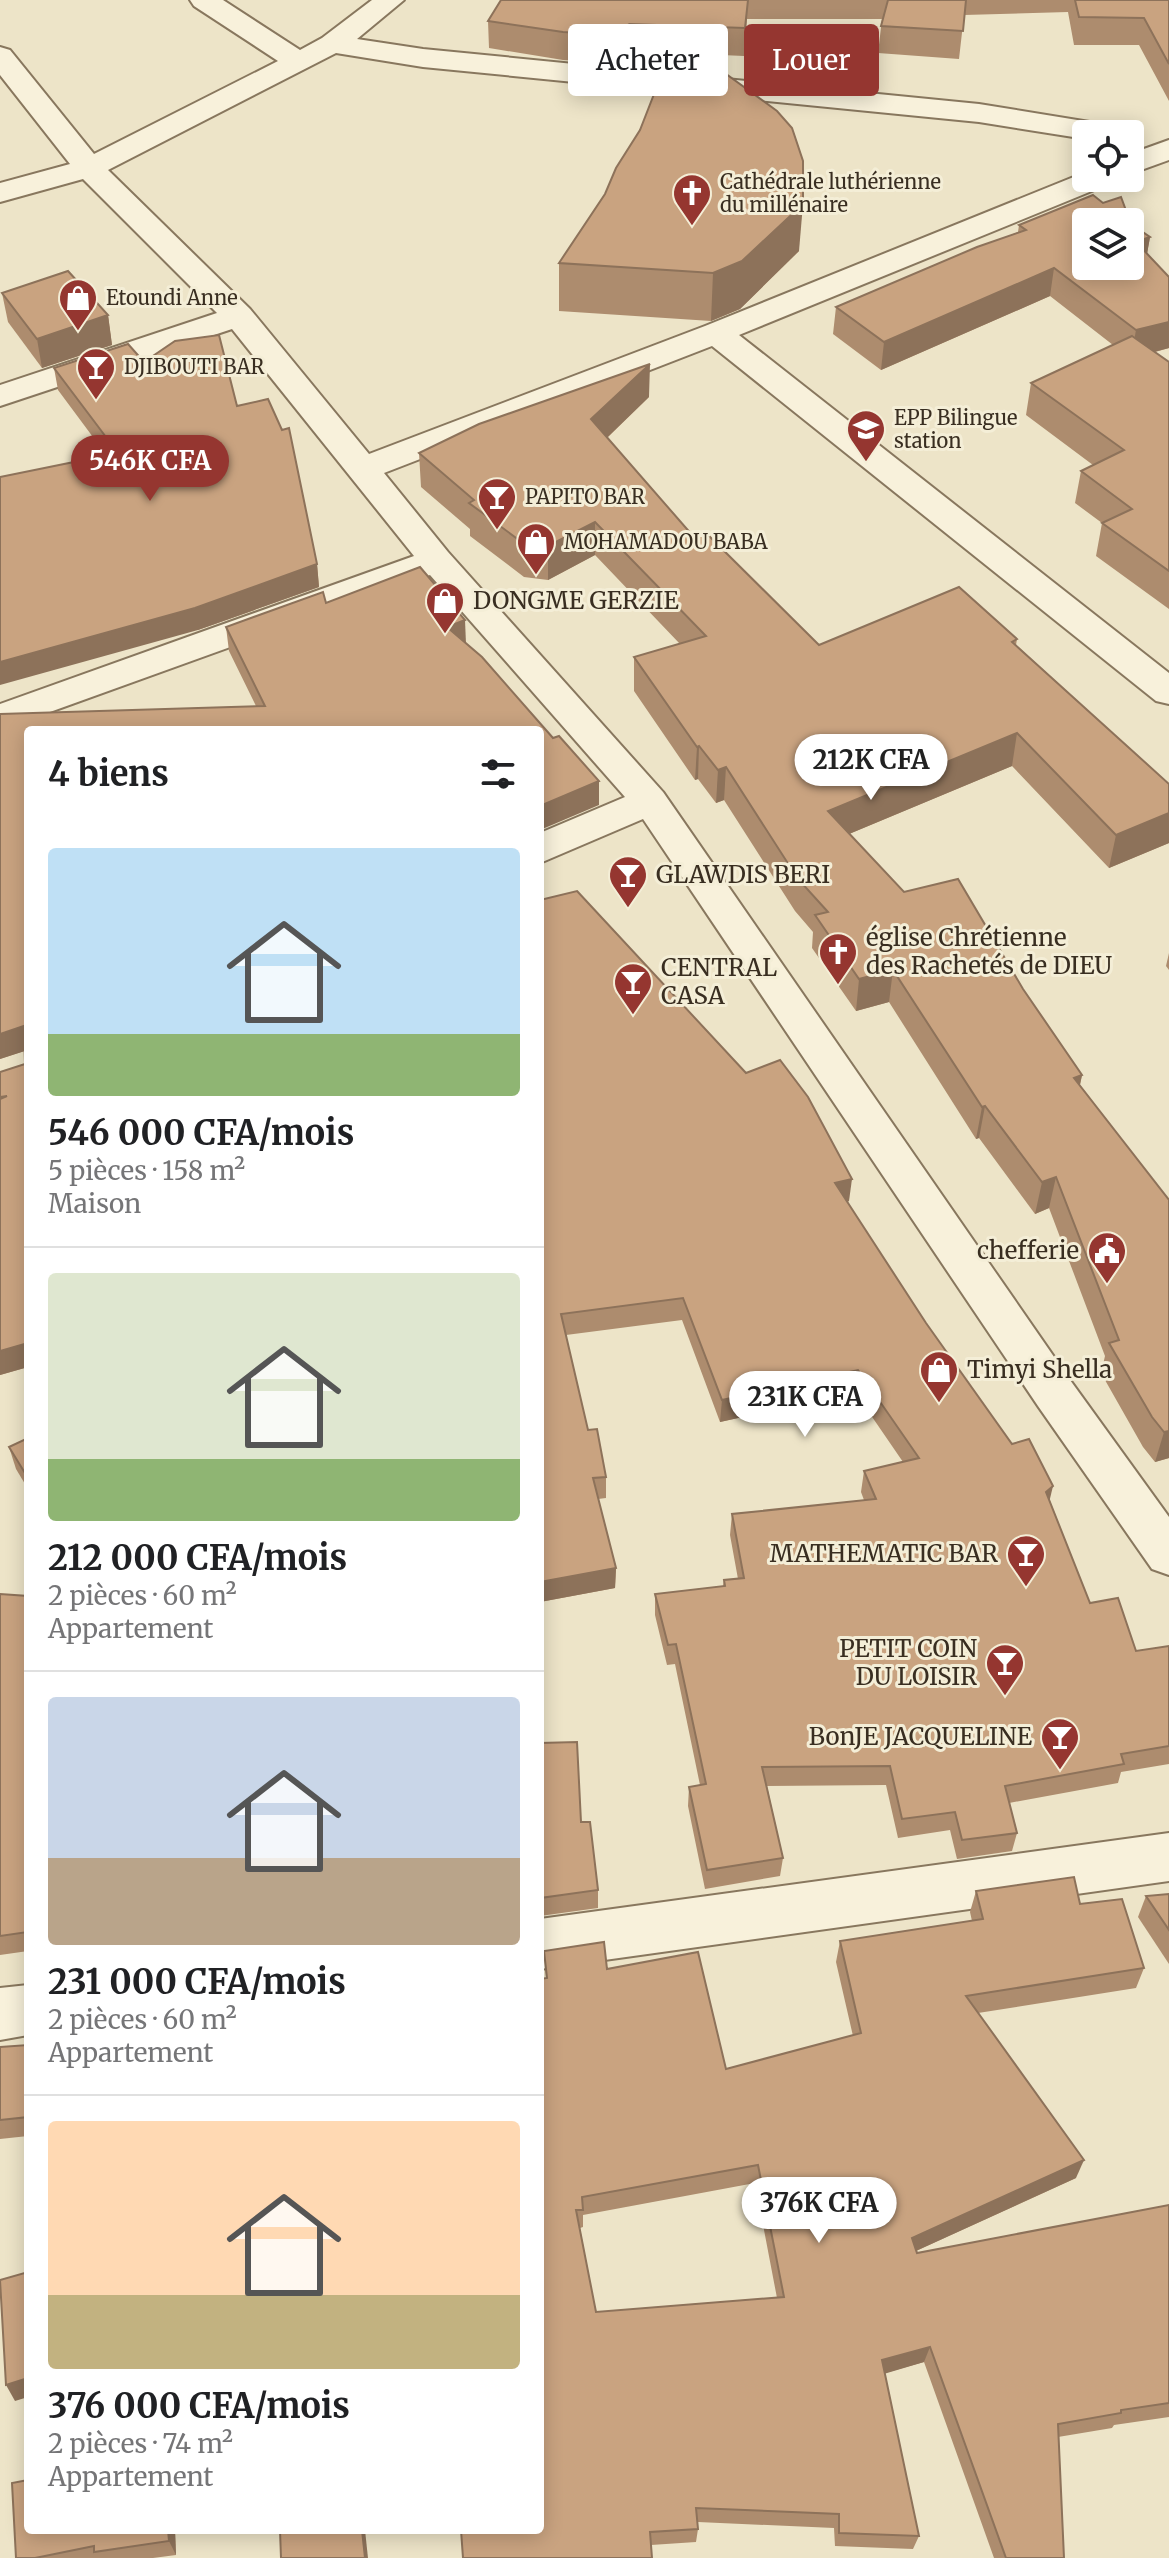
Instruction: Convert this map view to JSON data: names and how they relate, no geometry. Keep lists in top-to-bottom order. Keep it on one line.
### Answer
{"places":{"church":["Cathédrale luthérienne du millénaire","église Chrétienne des Rachetés de DIEU"],"shop":["Etoundi Anne","MOHAMADOU BABA","DONGME GERZIE","Timyi Shella"],"bar":["DJIBOUTI BAR","PAPITO BAR","GLAWDIS BERI","CENTRAL CASA","MATHEMATIC BAR","PETIT COIN DU LOISIR","BonJE JACQUELINE"],"school or university":["EPP Bilingue station"],"public building":["chefferie"]},"page":{"chip":["Acheter","Louer"],"price":["546K CFA","212K CFA","231K CFA","376K CFA"],"heading":"4 biens","list":[{"name":"546 000 CFA/mois","note":"5 pièces · 158 m² · Maison"},{"name":"212 000 CFA/mois","note":"2 pièces · 60 m² · Appartement"},{"name":"231 000 CFA/mois","note":"2 pièces · 60 m² · Appartement"},{"name":"376 000 CFA/mois","note":"2 pièces · 74 m² · Appartement"}]}}
